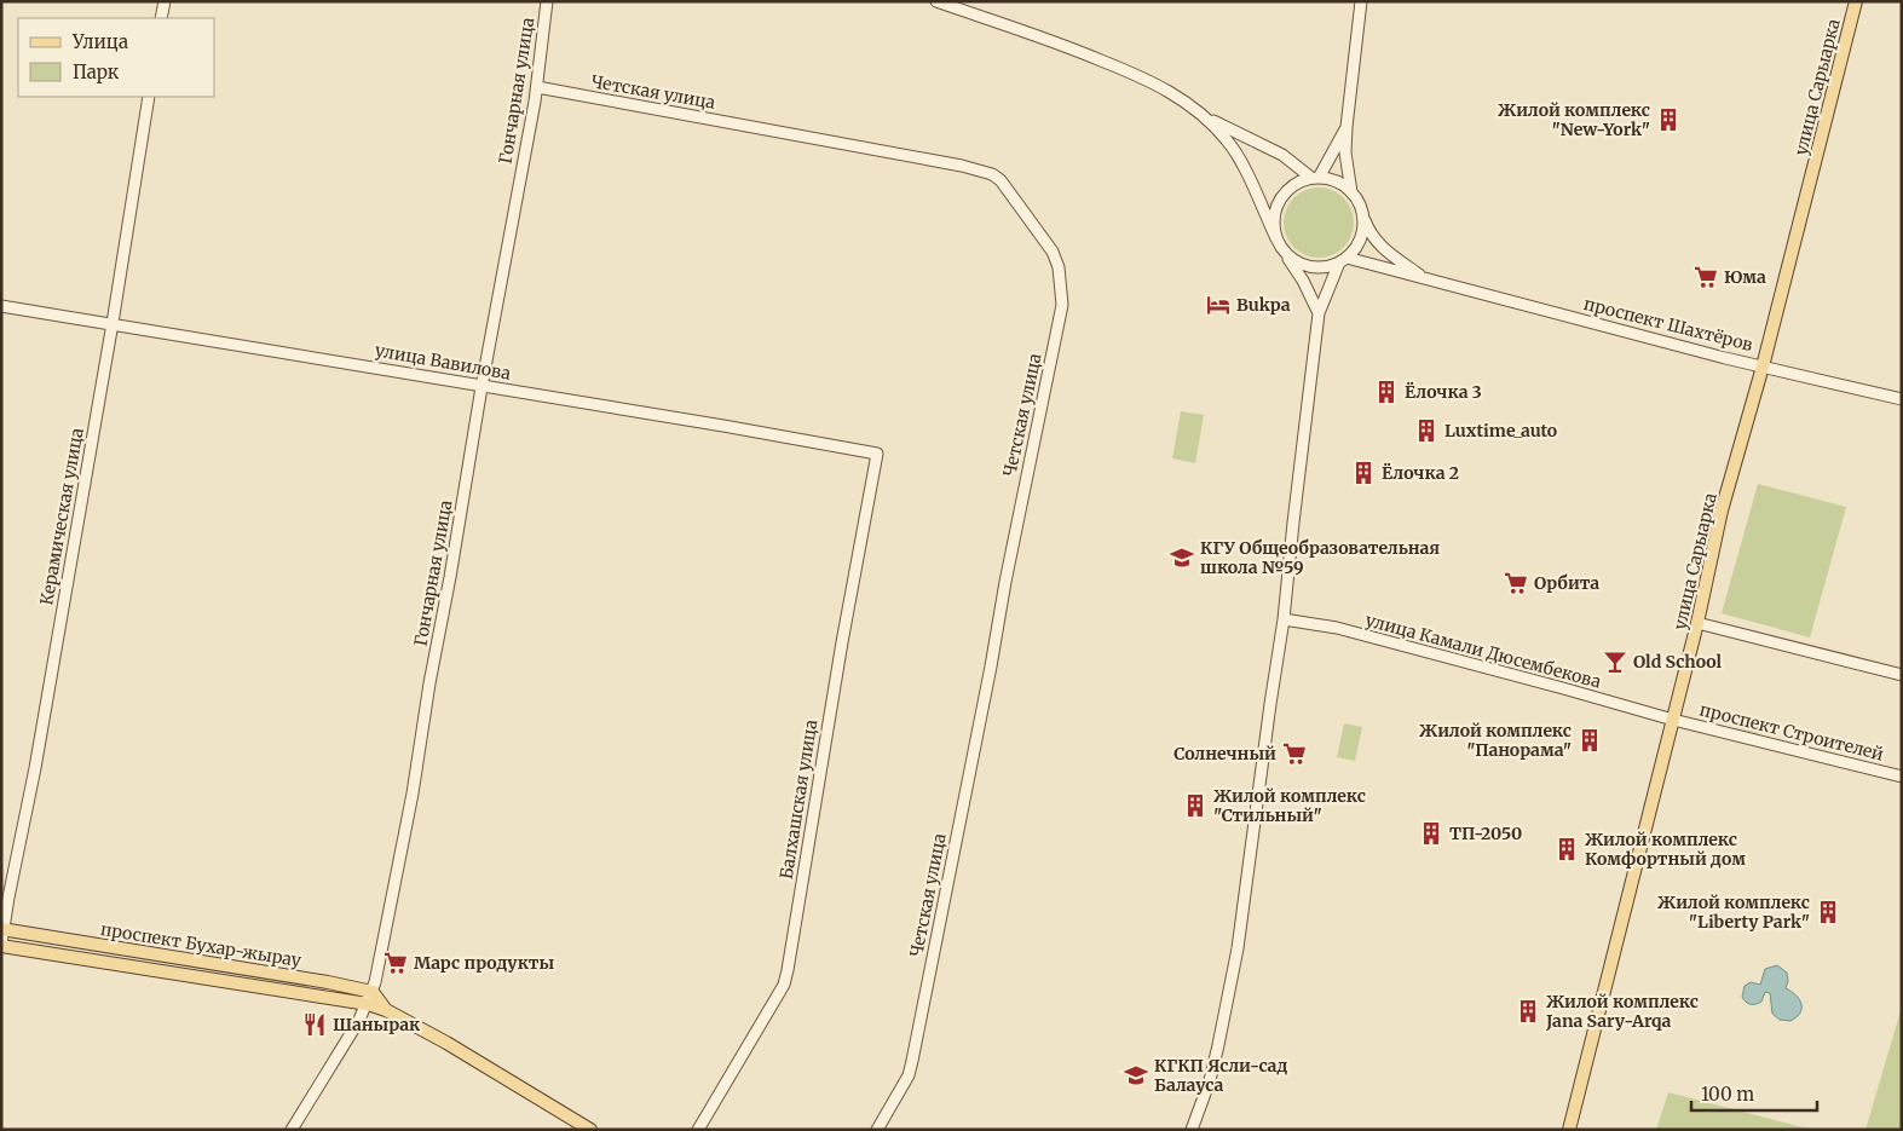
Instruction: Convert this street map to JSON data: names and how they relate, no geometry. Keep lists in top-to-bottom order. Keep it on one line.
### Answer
{"streets":{"main road":["улица Сарыарка","проспект Бухар-жырау"],"street":["Гончарная улица","Четская улица","проспект Шахтёров","улица Вавилова","Керамическая улица","улица Камали Дюсембекова","проспект Строителей","Балхашская улица"]},"crossings":[["улица Сарыарка","проспект Шахтёров"],["улица Сарыарка","улица Камали Дюсембекова"],["улица Сарыарка","проспект Строителей"],["Гончарная улица","Четская улица"],["Гончарная улица","улица Вавилова"],["Гончарная улица","проспект Бухар-жырау"],["улица Вавилова","Керамическая улица"],["улица Вавилова","Балхашская улица"],["Керамическая улица","проспект Бухар-жырау"],["улица Камали Дюсембекова","проспект Строителей"]],"places":{"building":["Жилой комплекс \"New-York\"","Ёлочка 3","Luxtime_auto","Ёлочка 2","Жилой комплекс \"Панорама\"","Жилой комплекс \"Стильный\"","ТП-2050","Жилой комплекс Комфортный дом","Жилой комплекс \"Liberty Park\"","Жилой комплекс Jana Sary-Arqa"],"supermarket":["Юма","Орбита","Солнечный","Марс продукты"],"hotel":["Bukpa"],"school or university":["КГУ Общеобразовательная школа №59","КГКП Ясли-сад Балауса"],"bar":["Old School"],"restaurant":["Шанырак"]},"legend":["Улица","Парк"],"scale_bar":"100 m"}
